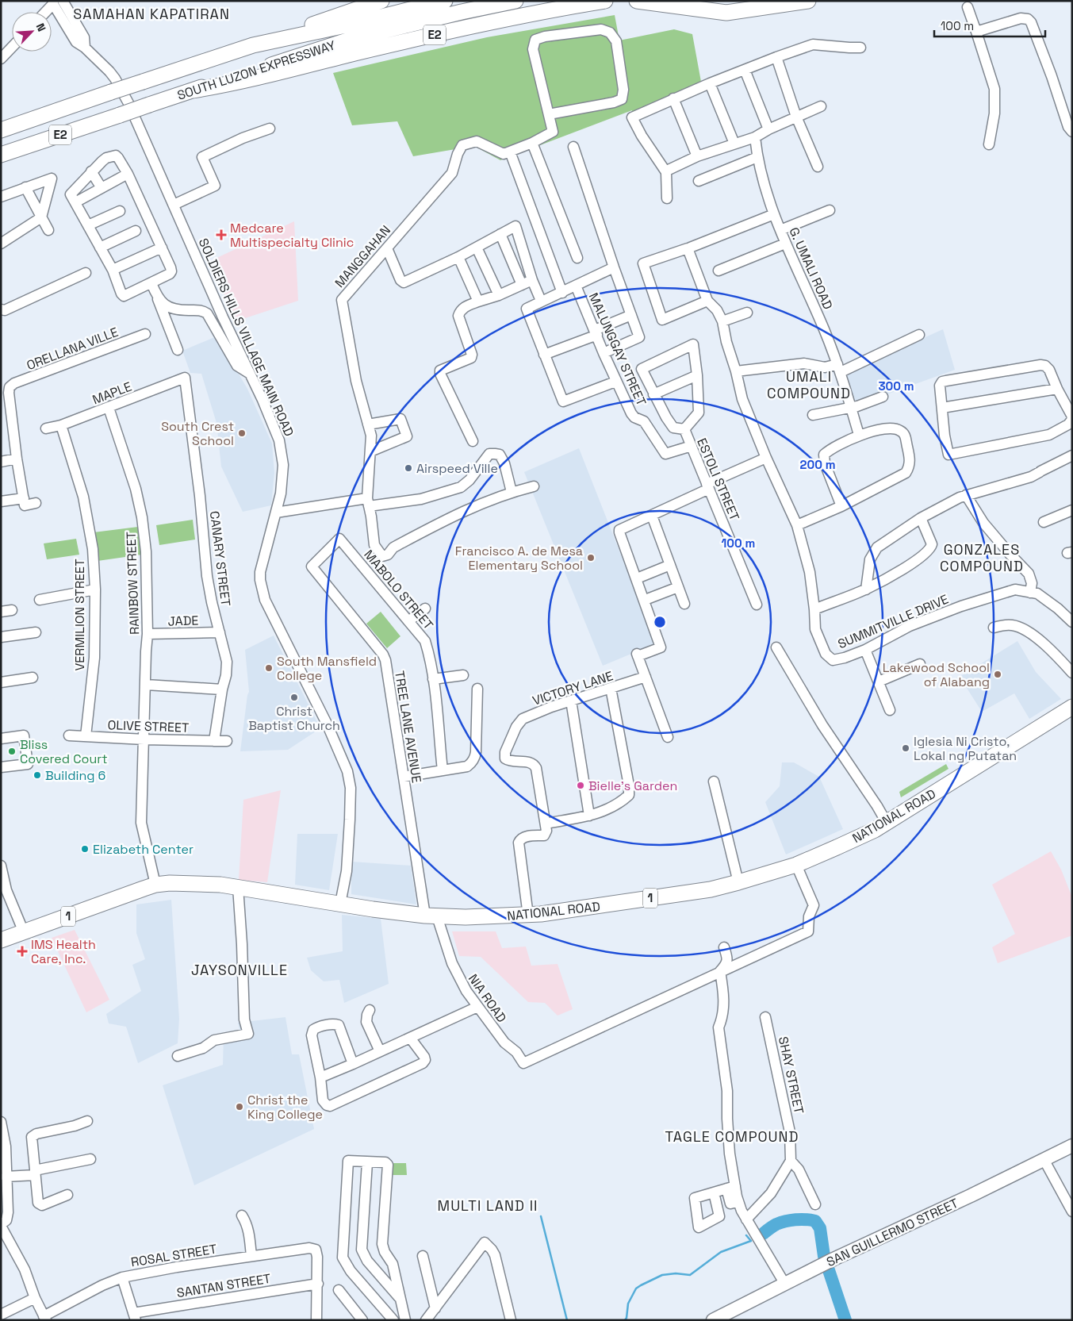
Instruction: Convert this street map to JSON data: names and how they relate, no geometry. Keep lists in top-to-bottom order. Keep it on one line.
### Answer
{"streets":{"highway":["E2","SOUTH LUZON EXPRESSWAY","NATIONAL ROAD","1"],"main road":["SAN GUILLERMO STREET"],"street":["MANGGAHAN","G. UMALI ROAD","SOLDIERS HILLS VILLAGE MAIN ROAD","ORELLANA VILLE","MALUNGGAY STREET","MAPLE","ESTOLI STREET","CANARY STREET","RAINBOW STREET","MABOLO STREET","VERMILION STREET","JADE","SUMMITVILLE DRIVE","VICTORY LANE","OLIVE STREET","TREE LANE AVENUE","NIA ROAD","SHAY STREET","ROSAL STREET","SANTAN STREET"]},"crossings":[["E2","SOUTH LUZON EXPRESSWAY"],["SOLDIERS HILLS VILLAGE MAIN ROAD","NATIONAL ROAD"],["MALUNGGAY STREET","ESTOLI STREET"],["MAPLE","CANARY STREET"],["MAPLE","RAINBOW STREET"],["MAPLE","VERMILION STREET"],["CANARY STREET","JADE"],["CANARY STREET","OLIVE STREET"],["RAINBOW STREET","JADE"],["RAINBOW STREET","OLIVE STREET"],["RAINBOW STREET","NATIONAL ROAD"],["MABOLO STREET","TREE LANE AVENUE"],["VERMILION STREET","OLIVE STREET"],["TREE LANE AVENUE","NATIONAL ROAD"],["TREE LANE AVENUE","NIA ROAD"],["NATIONAL ROAD","NIA ROAD"],["ROSAL STREET","SANTAN STREET"]],"districts":["SAMAHAN KAPATIRAN","UMALI COMPOUND","GONZALES COMPOUND","JAYSONVILLE","TAGLE COMPOUND","MULTI LAND II"],"places":{"health":["Medcare Multispecialty Clinic","IMS Health Care, Inc."],"other":["South Crest School","Airspeed Ville","Francisco A. de Mesa Elementary School","South Mansfield College","Lakewood School of Alabang","Christ Baptist Church","Iglesia Ni Cristo, Lokal ng Putatan","Bliss Covered Court","Building 6","Bielle's Garden","Elizabeth Center","Christ the King College"]},"scale_bar":"100 m","north":"top right","rings":["300 m","200 m","100 m"]}
